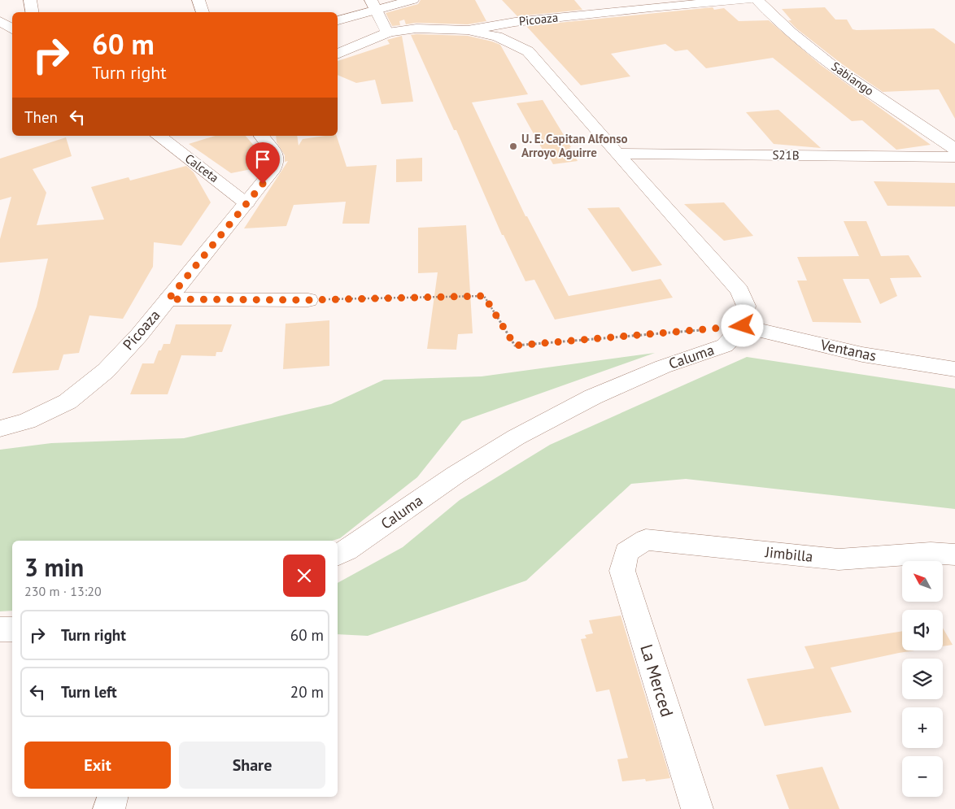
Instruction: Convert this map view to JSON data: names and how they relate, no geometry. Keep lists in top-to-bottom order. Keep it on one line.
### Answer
{"streets":{"street":["Picoaza","Sabiango","S21B","Calceta","Ventanas","Caluma","Jimbilla","La Merced"]},"crossings":[["Picoaza","Calceta"],["Ventanas","Caluma"],["Jimbilla","La Merced"]],"places":["U. E. Capitan Alfonso Arroyo Aguirre"],"north":"top left","page":{"turn":["60 m","Turn right"],"then":"Then","heading":["3 min","230 m · 13:20"],"map_buttons":["+","−"],"list":[{"name":"Turn right","value":"60 m"},{"name":"Turn left","value":"20 m"}],"buttons":["Exit","Share"]}}
